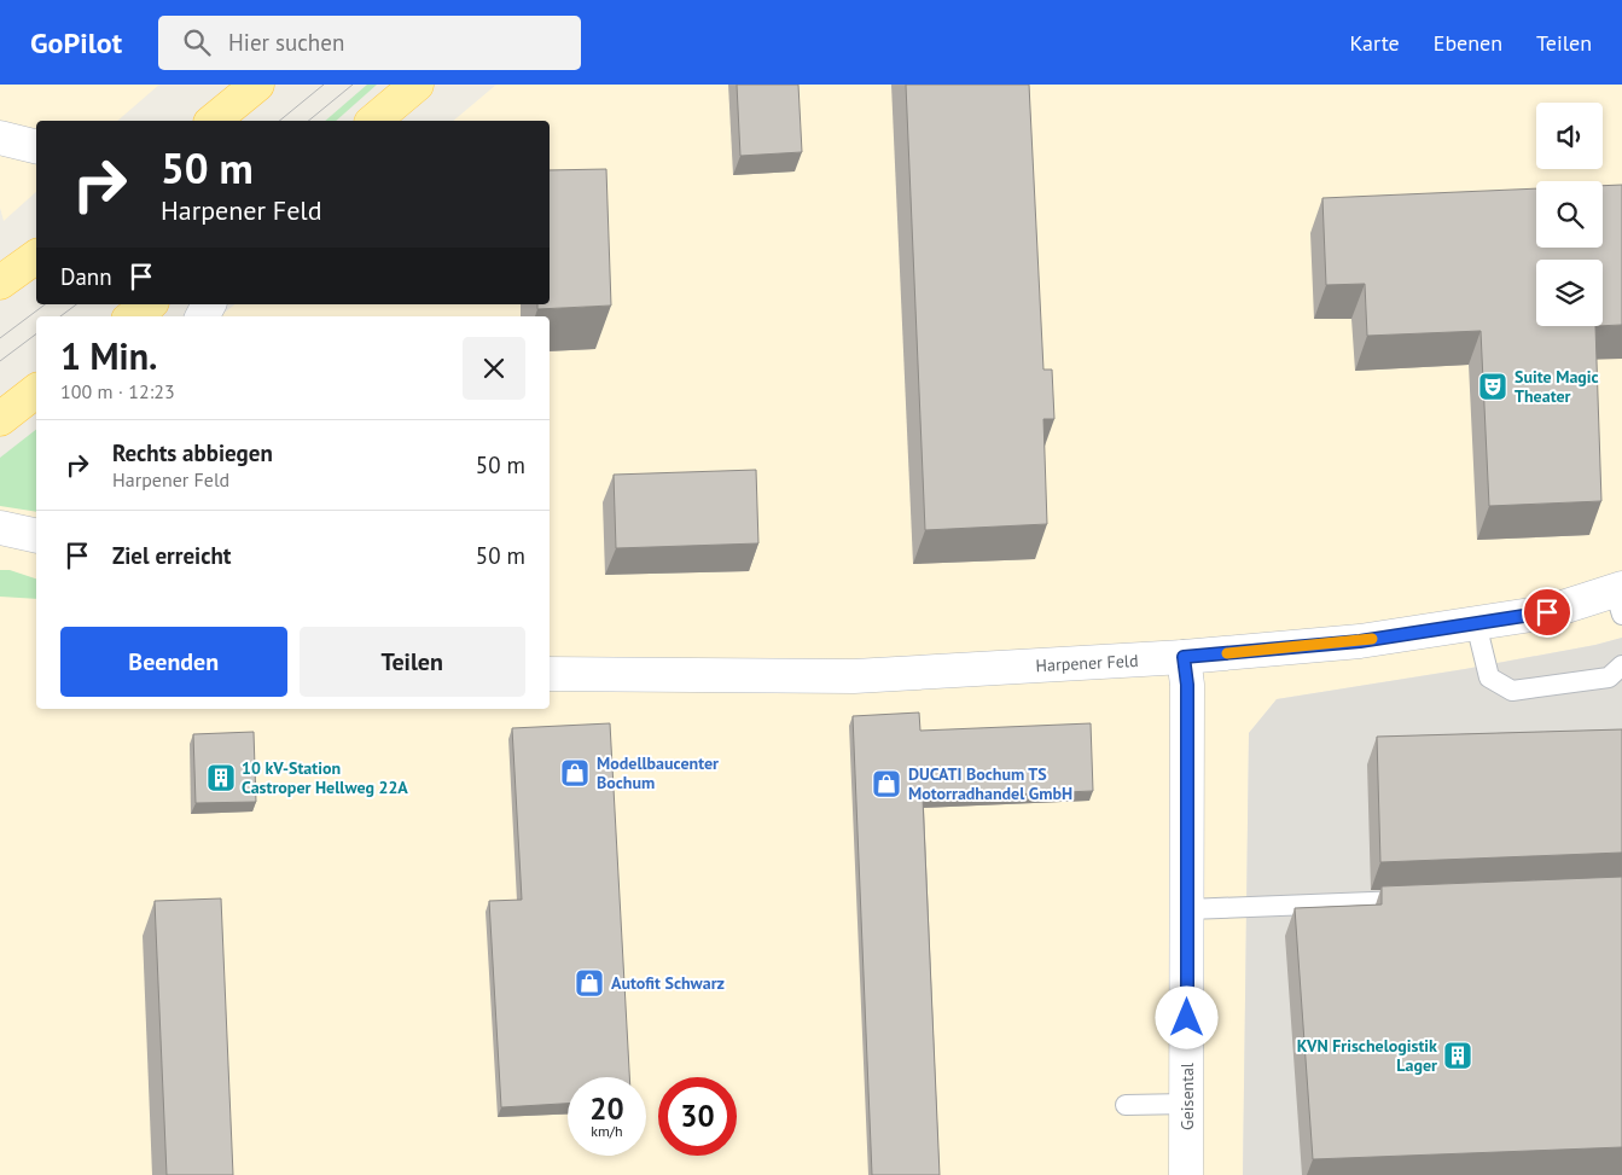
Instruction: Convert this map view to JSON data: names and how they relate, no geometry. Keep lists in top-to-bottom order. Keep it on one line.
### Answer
{"streets":{"street":["Harpener Feld","Geisental"]},"crossings":[["Harpener Feld","Geisental"]],"places":{"theatre":["Suite Magic Theater"],"shop":["Modellbaucenter Bochum","DUCATI Bochum TS Motorradhandel GmbH","Autofit Schwarz"],"building":["10 kV-Station Castroper Hellweg 22A","KVN Frischelogistik Lager"]},"page":{"header":"GoPilot","search":"Hier suchen","nav":["Karte","Ebenen","Teilen"],"turn":["50 m","Harpener Feld"],"then":"Dann","heading":["1 Min.","100 m · 12:23"],"list":[{"name":"Rechts abbiegen","note":"Harpener Feld","value":"50 m"},{"name":"Ziel erreicht","value":"50 m"}],"buttons":["Beenden","Teilen"],"speed":"20 km/h","limit":"30"}}
